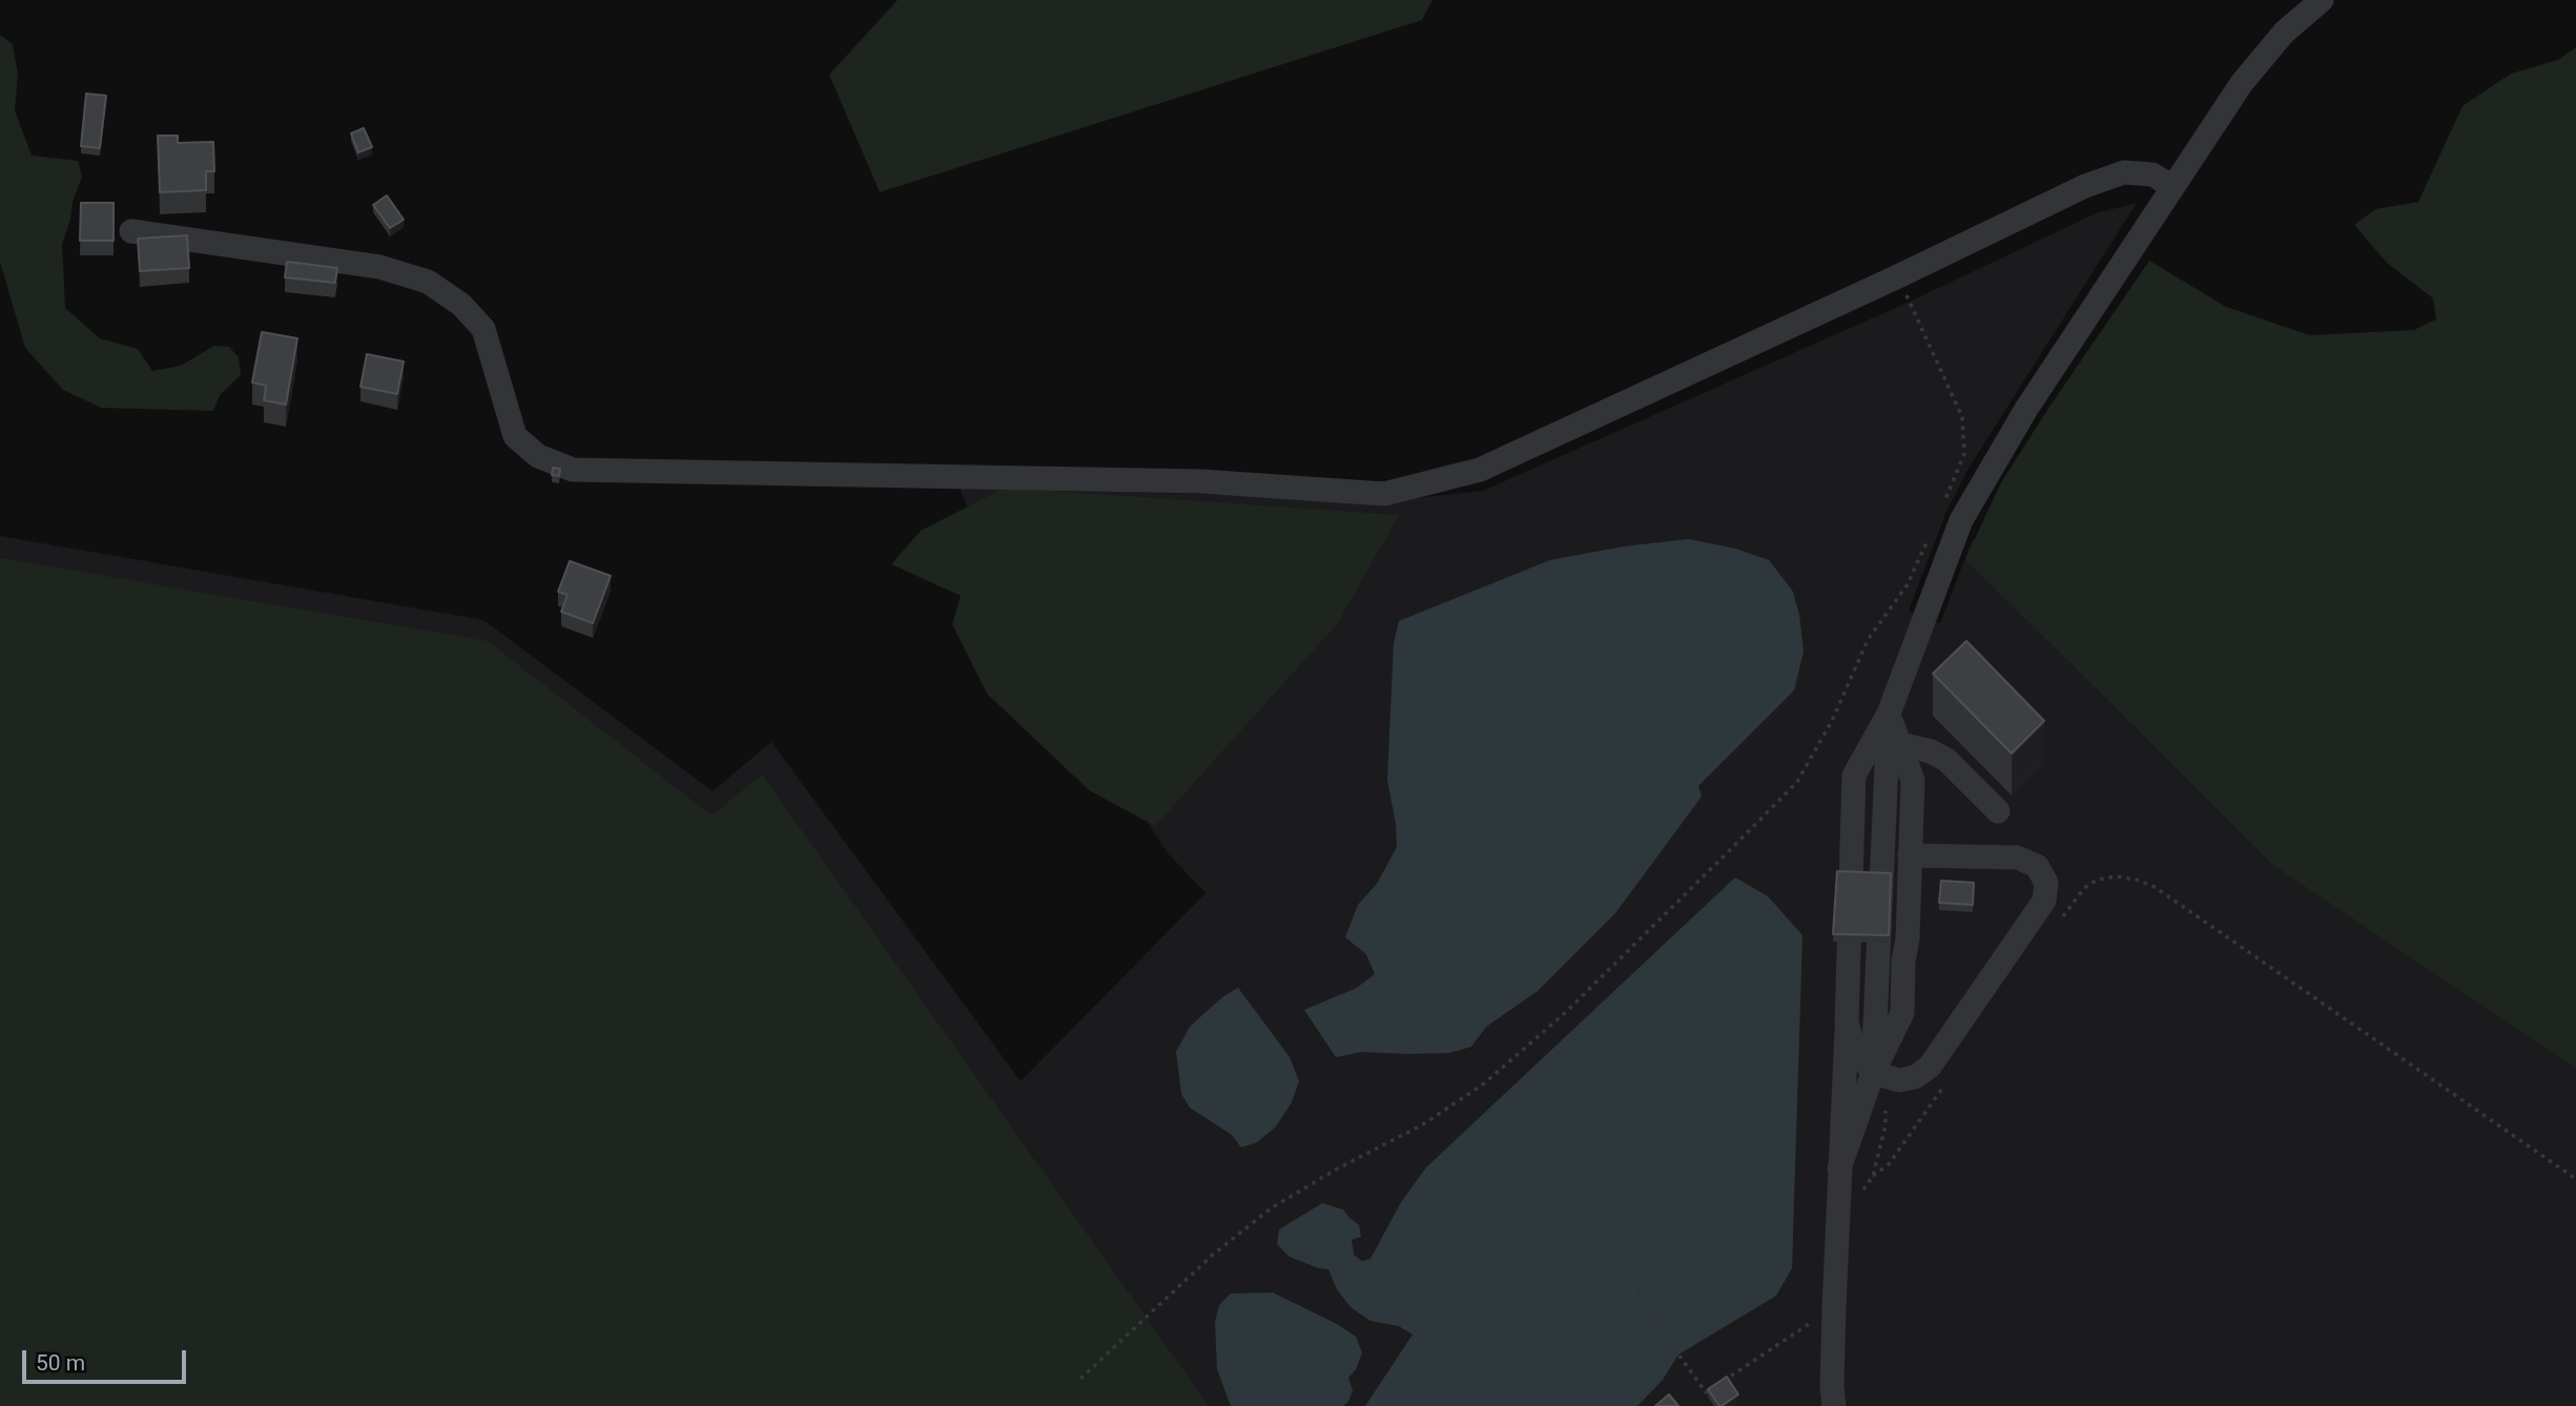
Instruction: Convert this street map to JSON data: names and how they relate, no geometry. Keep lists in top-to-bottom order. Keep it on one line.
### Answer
{"scale_bar":"50 m"}
